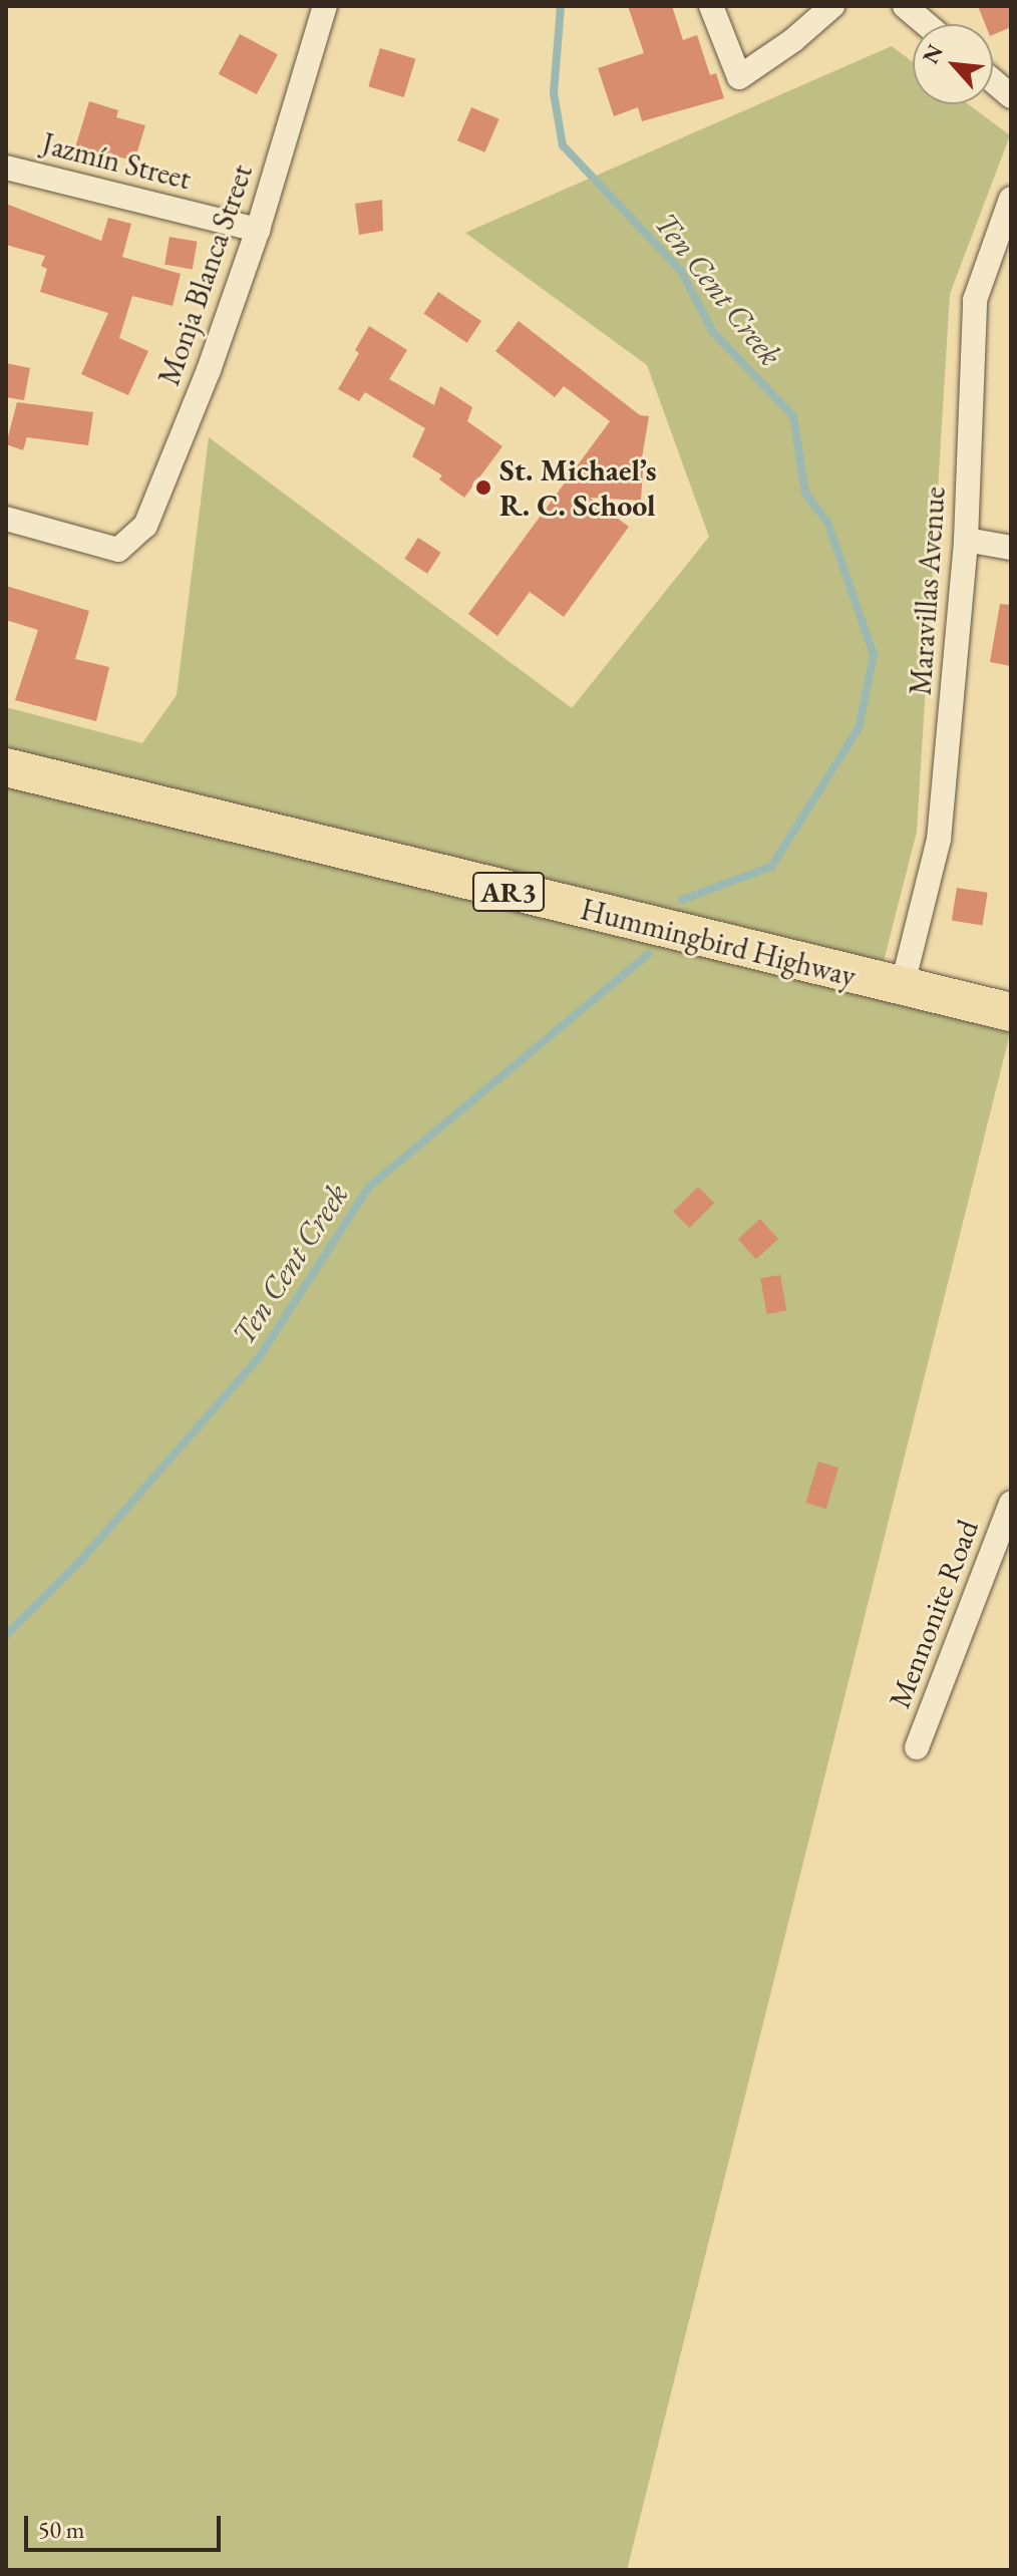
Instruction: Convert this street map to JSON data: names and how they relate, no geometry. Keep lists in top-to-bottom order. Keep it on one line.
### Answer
{"streets":{"main road":["AR3","Hummingbird Highway"],"street":["Jazmín Street","Monja Blanca Street","Maravillas Avenue","Mennonite Road"]},"crossings":[["Jazmín Street","Monja Blanca Street"],["Maravillas Avenue","Hummingbird Highway"]],"water":["Ten Cent Creek"],"places":["St. Michael’s R. C. School"],"scale_bar":"50 m","north":"top left"}
